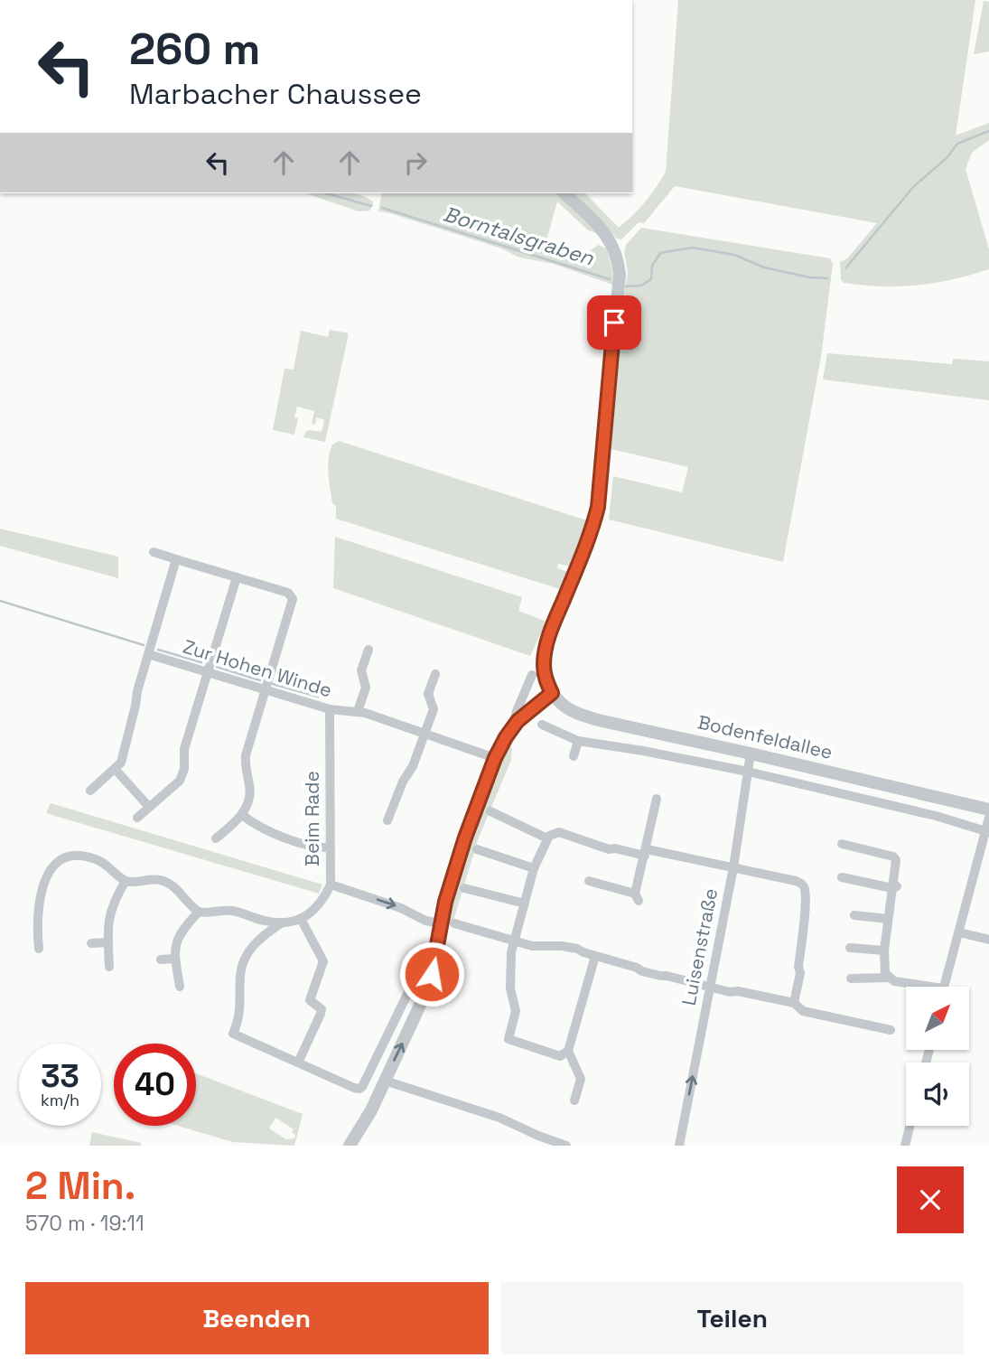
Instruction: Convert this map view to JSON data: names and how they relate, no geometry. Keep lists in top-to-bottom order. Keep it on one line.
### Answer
{"streets":{"street":["Zur Hohen Winde","Bodenfeldallee","Beim Rade","Luisenstraße"]},"crossings":[["Zur Hohen Winde","Beim Rade"],["Bodenfeldallee","Luisenstraße"],["Beim Rade","Luisenstraße"]],"one_way":["Luisenstraße"],"water":["Borntalsgraben"],"north":"top right","page":{"turn":["260 m","Marbacher Chaussee"],"speed":"33 km/h","limit":"40","heading":["2 Min.","570 m · 19:11"],"buttons":["Beenden","Teilen"]}}
